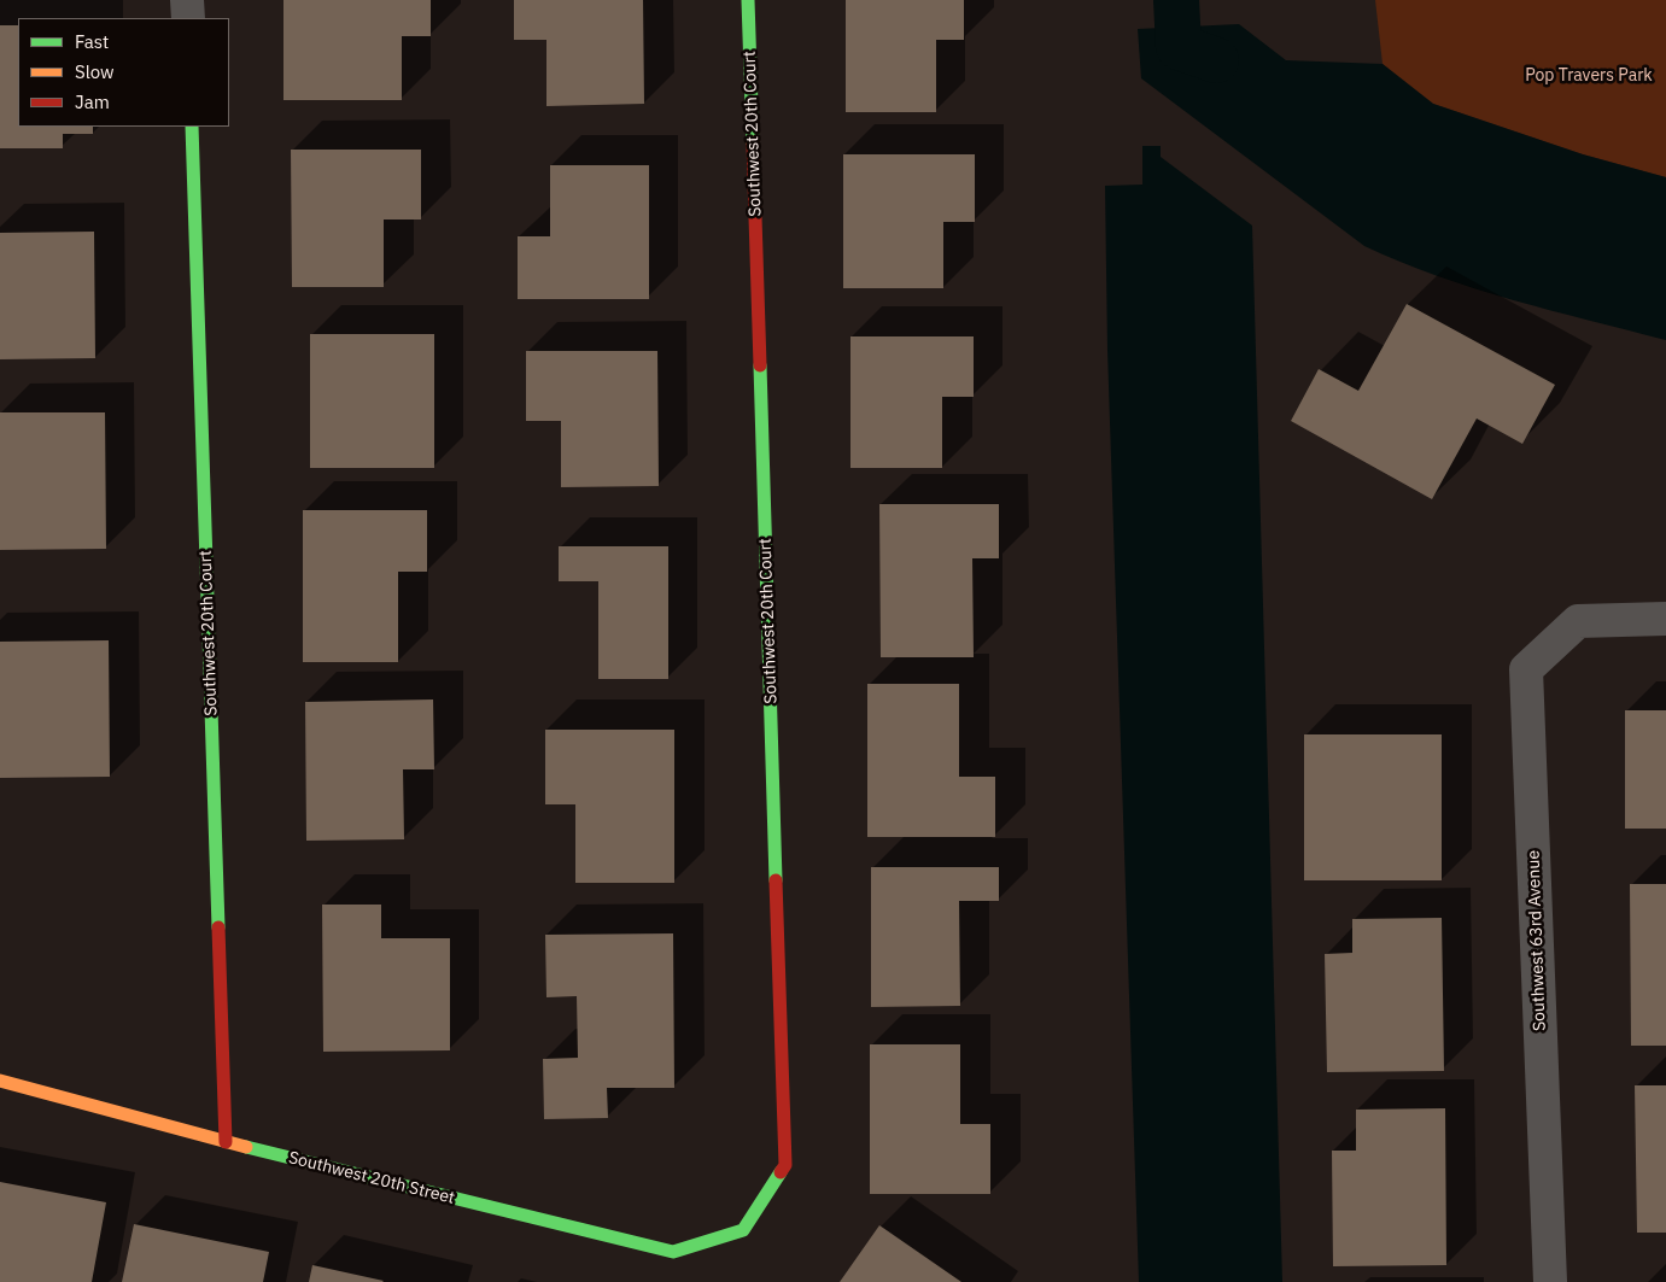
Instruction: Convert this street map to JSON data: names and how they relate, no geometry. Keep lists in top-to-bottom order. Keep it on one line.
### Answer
{"streets":{"street":["Southwest 20th Court","Southwest 63rd Avenue","Southwest 20th Street"]},"crossings":[["Southwest 20th Court","Southwest 20th Street"]],"parks":["Pop Travers Park"],"legend":["Fast","Slow","Jam"]}
